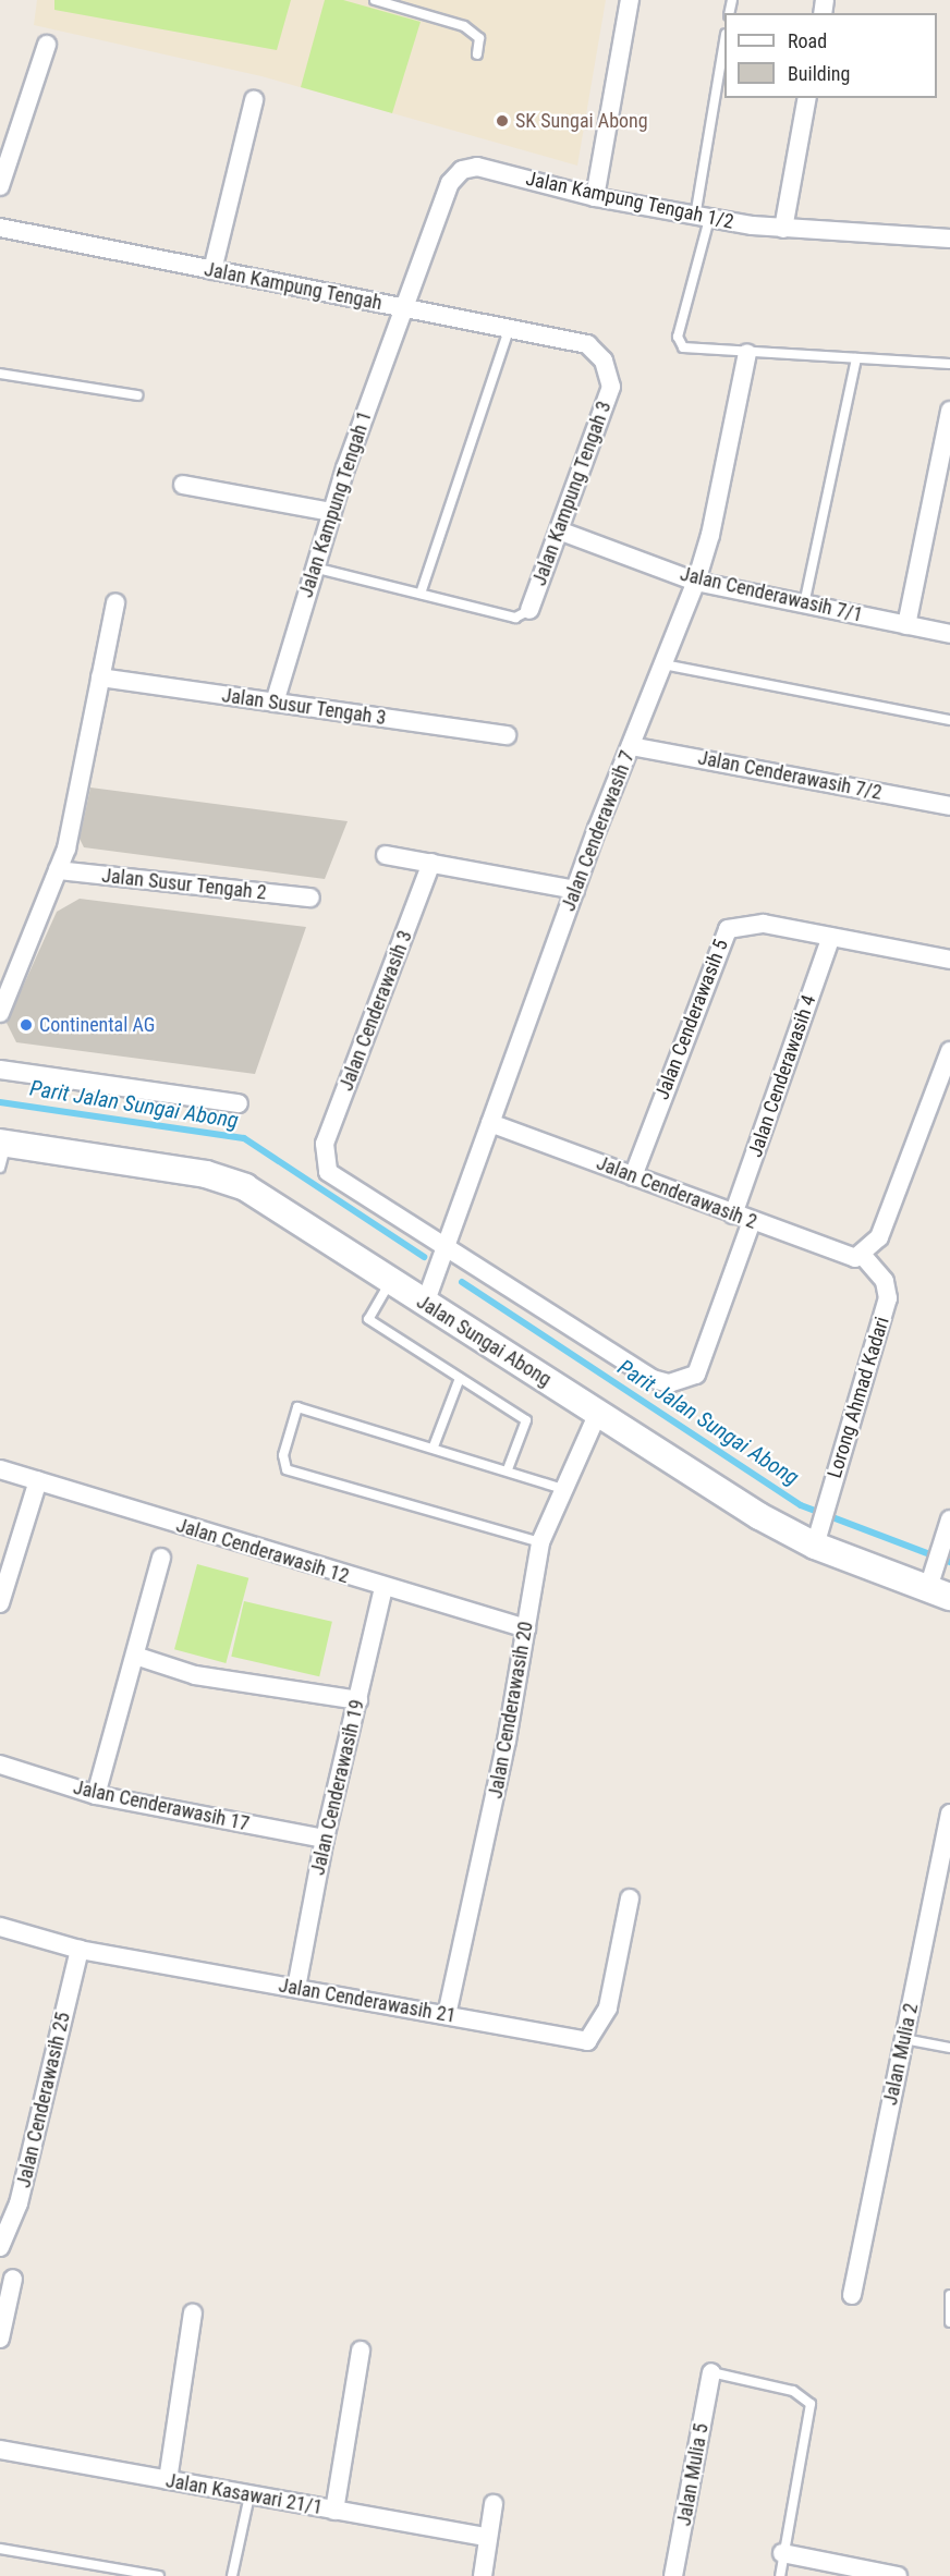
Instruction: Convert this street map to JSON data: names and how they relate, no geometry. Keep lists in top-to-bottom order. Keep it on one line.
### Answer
{"streets":{"street":["Jalan Kampung Tengah 1/2","Jalan Kampung Tengah","Jalan Kampung Tengah 3","Jalan Kampung Tengah 1","Jalan Cenderawasih 7/1","Jalan Susur Tengah 3","Jalan Cenderawasih 7/2","Jalan Cenderawasih 7","Jalan Susur Tengah 2","Jalan Cenderawasih 3","Jalan Cenderawasih 5","Jalan Cenderawasih 4","Jalan Cenderawasih 2","Jalan Sungai Abong","Lorong Ahmad Kadari","Jalan Cenderawasih 12","Jalan Cenderawasih 20","Jalan Cenderawasih 19","Jalan Cenderawasih 17","Jalan Cenderawasih 21","Jalan Mulia 2","Jalan Cenderawasih 25","Jalan Mulia 5","Jalan Kasawari 21/1"]},"crossings":[["Jalan Kampung Tengah 1/2","Jalan Kampung Tengah"],["Jalan Kampung Tengah 1/2","Jalan Kampung Tengah 1"],["Jalan Kampung Tengah","Jalan Kampung Tengah 3"],["Jalan Kampung Tengah","Jalan Kampung Tengah 1"],["Jalan Kampung Tengah 3","Jalan Cenderawasih 7/1"],["Jalan Kampung Tengah 1","Jalan Susur Tengah 3"],["Jalan Cenderawasih 7/1","Jalan Cenderawasih 7"],["Jalan Cenderawasih 7/2","Jalan Cenderawasih 7"],["Jalan Cenderawasih 7","Jalan Cenderawasih 3"],["Jalan Cenderawasih 7","Jalan Cenderawasih 2"],["Jalan Cenderawasih 7","Jalan Sungai Abong"],["Jalan Cenderawasih 5","Jalan Cenderawasih 4"],["Jalan Cenderawasih 5","Jalan Cenderawasih 2"],["Jalan Cenderawasih 4","Jalan Cenderawasih 2"],["Jalan Cenderawasih 2","Lorong Ahmad Kadari"],["Jalan Sungai Abong","Lorong Ahmad Kadari"],["Jalan Sungai Abong","Jalan Cenderawasih 20"],["Jalan Cenderawasih 12","Jalan Cenderawasih 20"],["Jalan Cenderawasih 12","Jalan Cenderawasih 19"],["Jalan Cenderawasih 20","Jalan Cenderawasih 21"],["Jalan Cenderawasih 19","Jalan Cenderawasih 17"],["Jalan Cenderawasih 19","Jalan Cenderawasih 21"],["Jalan Cenderawasih 21","Jalan Cenderawasih 25"]],"water":["Parit Jalan Sungai Abong"],"places":["SK Sungai Abong","Continental AG"],"legend":["Road","Building"]}
